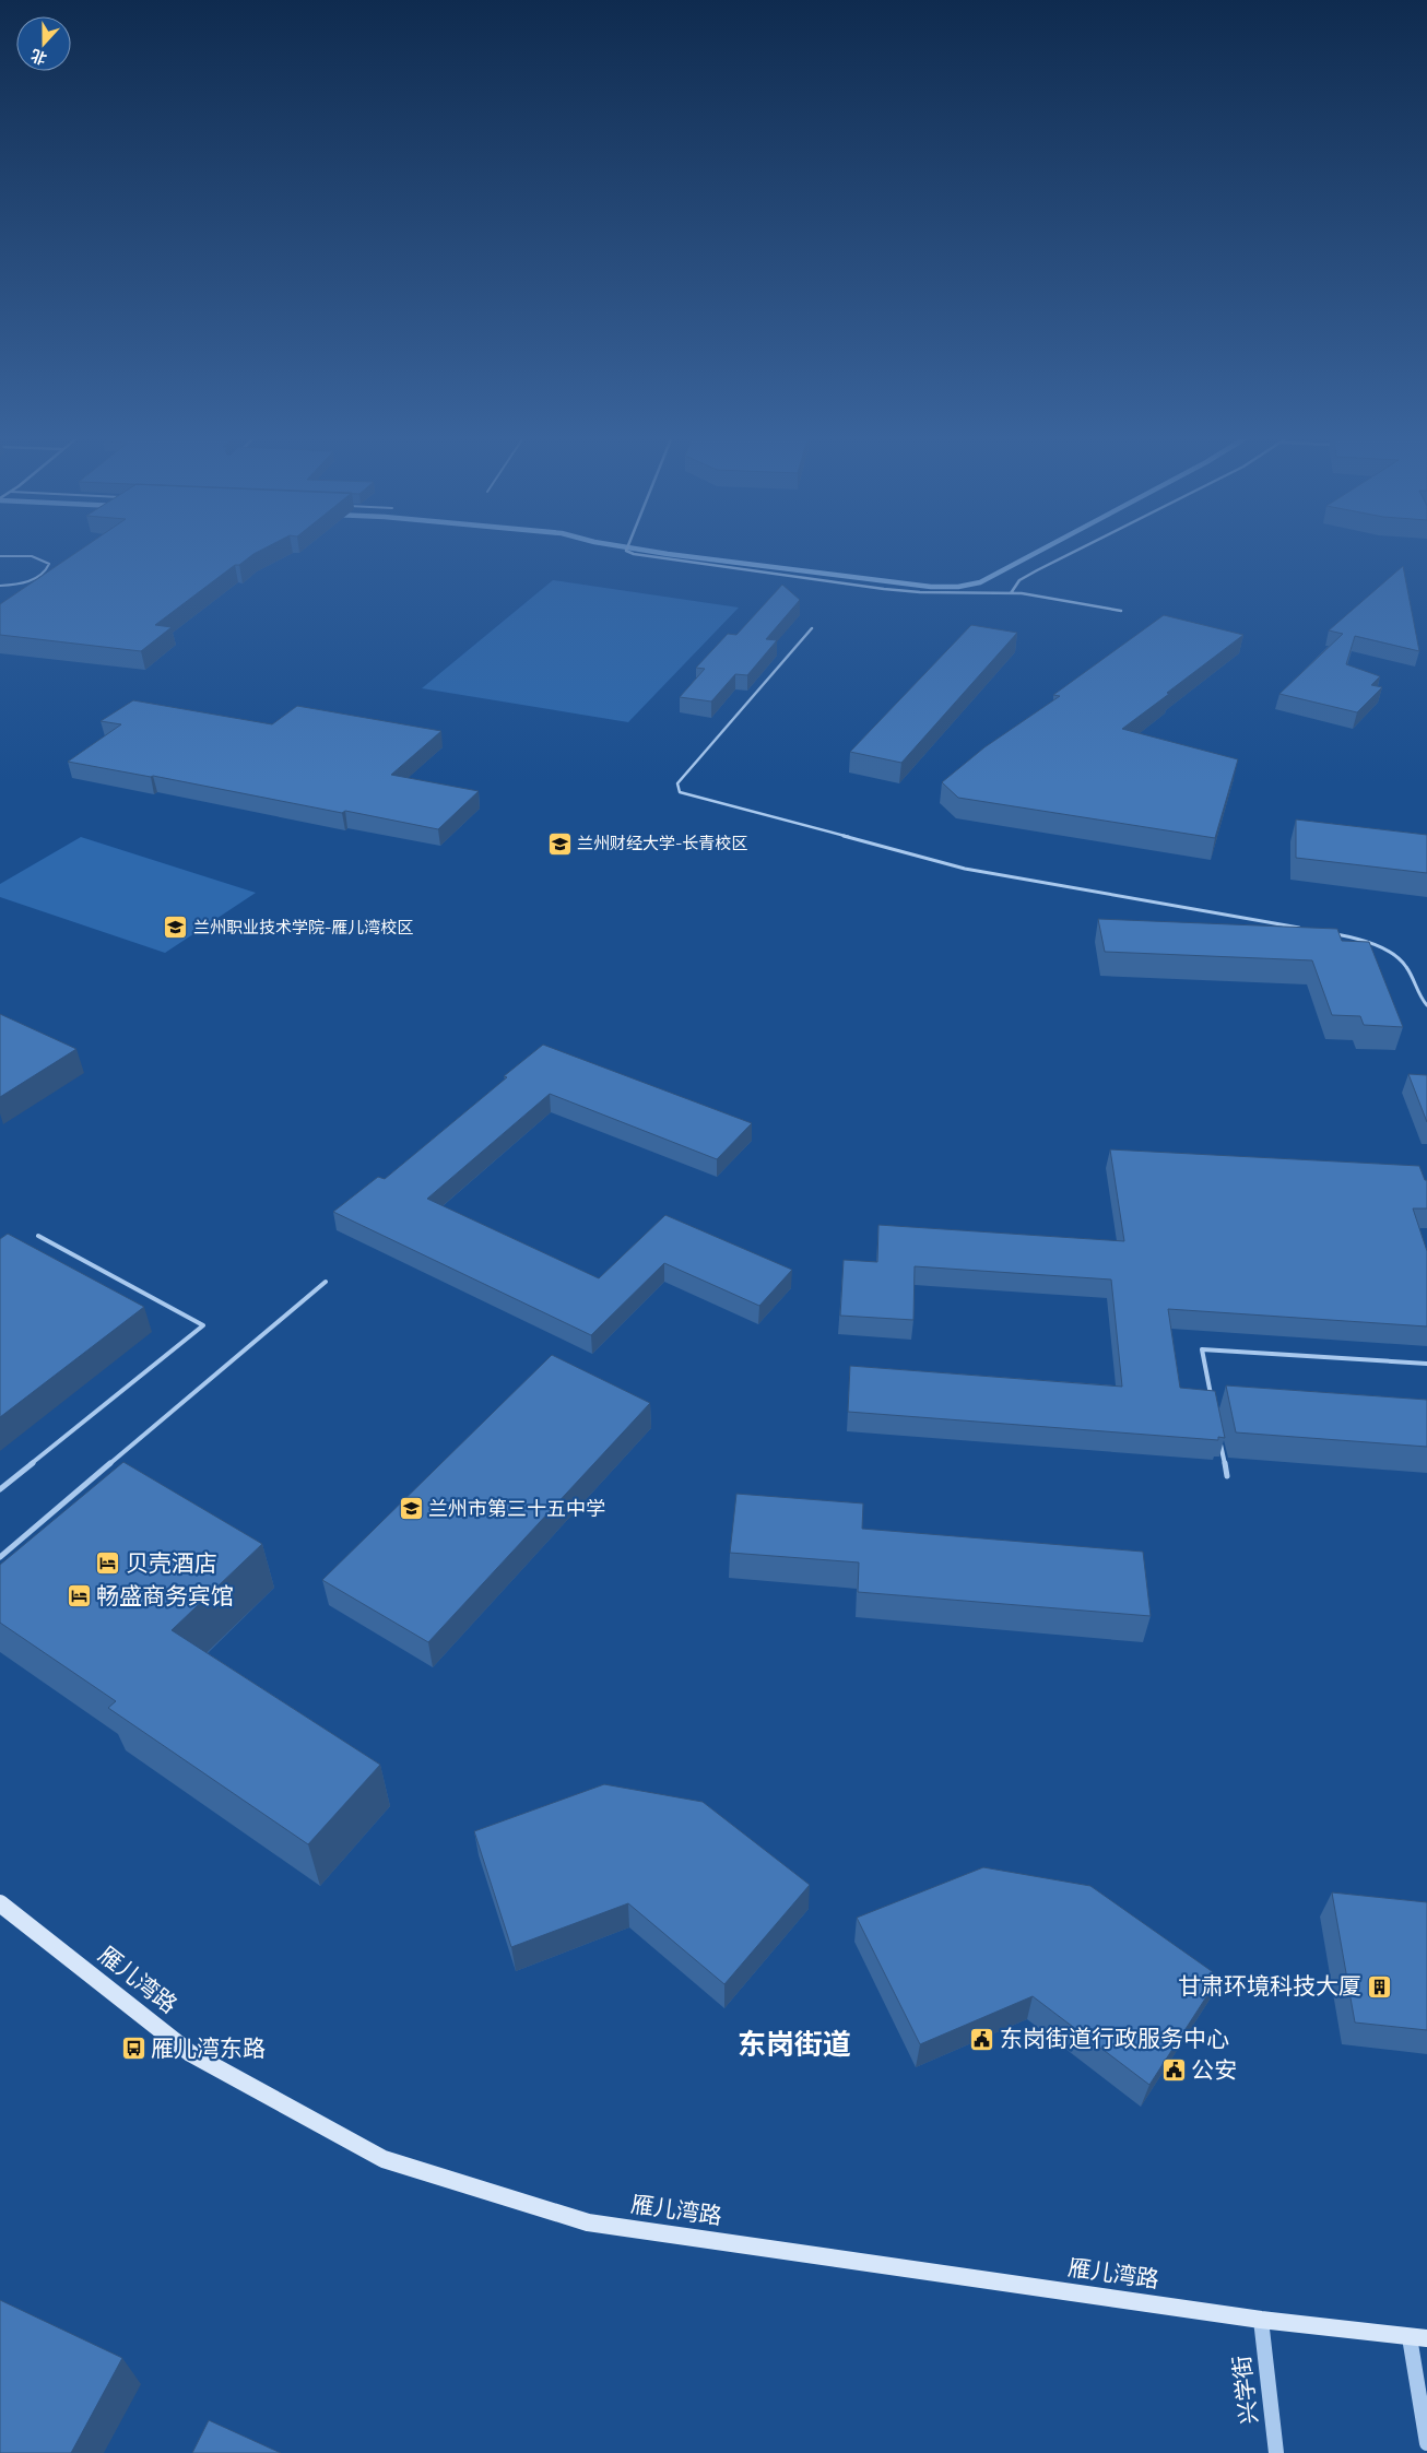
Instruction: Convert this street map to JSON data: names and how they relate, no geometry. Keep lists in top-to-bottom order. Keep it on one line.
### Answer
{"streets":{"main road":["雁儿湾路"],"street":["兴学街"]},"crossings":[["雁儿湾路","兴学街"]],"districts":["东岗街道"],"places":{"school or university":["兰州财经大学-长青校区","兰州职业技术学院-雁儿湾校区","兰州市第三十五中学"],"hotel":["贝壳酒店","畅盛商务宾馆"],"building":["甘肃环境科技大厦"],"public building":["东岗街道行政服务中心","公安"],"bus stop":["雁儿湾东路"]},"north":"bottom"}
